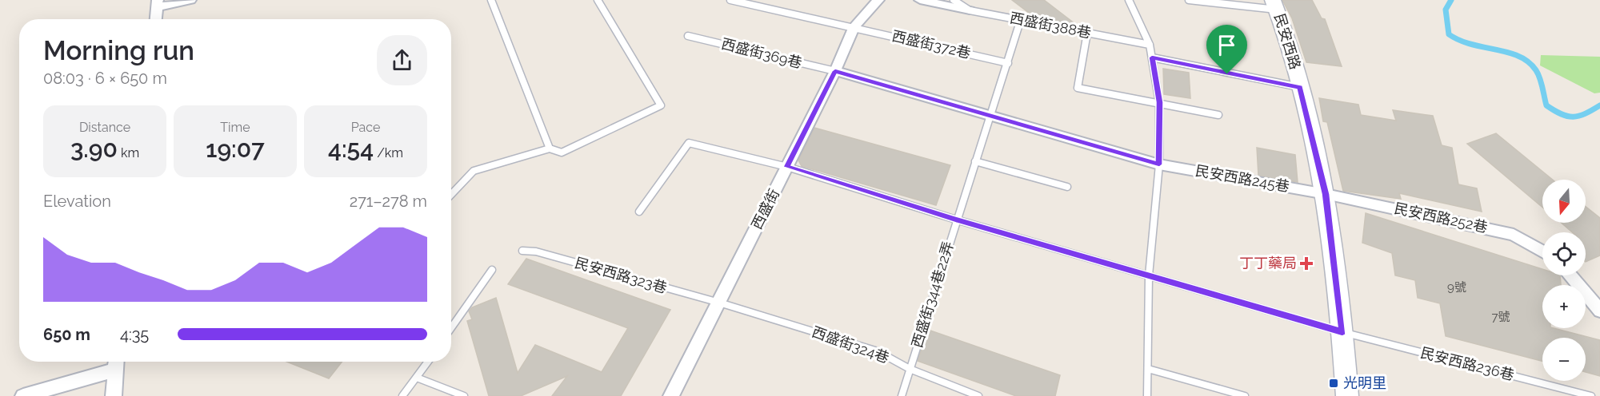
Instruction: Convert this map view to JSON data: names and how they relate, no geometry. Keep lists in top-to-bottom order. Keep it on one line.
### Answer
{"streets":{"street":["民安西路","民安西路245巷","西盛街","民安西路252巷"],"lane":["西盛街388巷","西盛街372巷","西盛街369巷","民安西路323巷","西盛街344巷22弄","西盛街324巷","民安西路236巷"]},"crossings":[["西盛街388巷","西盛街344巷22弄"],["民安西路","民安西路245巷"],["民安西路","民安西路252巷"],["民安西路","民安西路236巷"],["西盛街372巷","西盛街"],["西盛街372巷","西盛街344巷22弄"],["西盛街369巷","民安西路245巷"],["西盛街369巷","西盛街"],["民安西路245巷","西盛街"],["民安西路245巷","民安西路252巷"],["民安西路245巷","西盛街344巷22弄"],["西盛街","民安西路323巷"],["西盛街","西盛街324巷"],["西盛街","民安西路236巷"],["民安西路323巷","西盛街324巷"],["西盛街344巷22弄","西盛街324巷"],["西盛街344巷22弄","民安西路236巷"]],"places":{"health":["丁丁藥局"],"transit":["光明里"]},"house_numbers":["9號","7號"],"north":"bottom","page":{"heading":["Morning run","08:03 · 6 × 650 m"],"stats":[["Distance","3.90 km"],["Time","19:07"],["Pace","4:54 /km"]],"map_buttons":["+","−"],"chart":["Elevation","271–278 m"],"list":[{"name":"650 m","note":"4:35"}]}}
